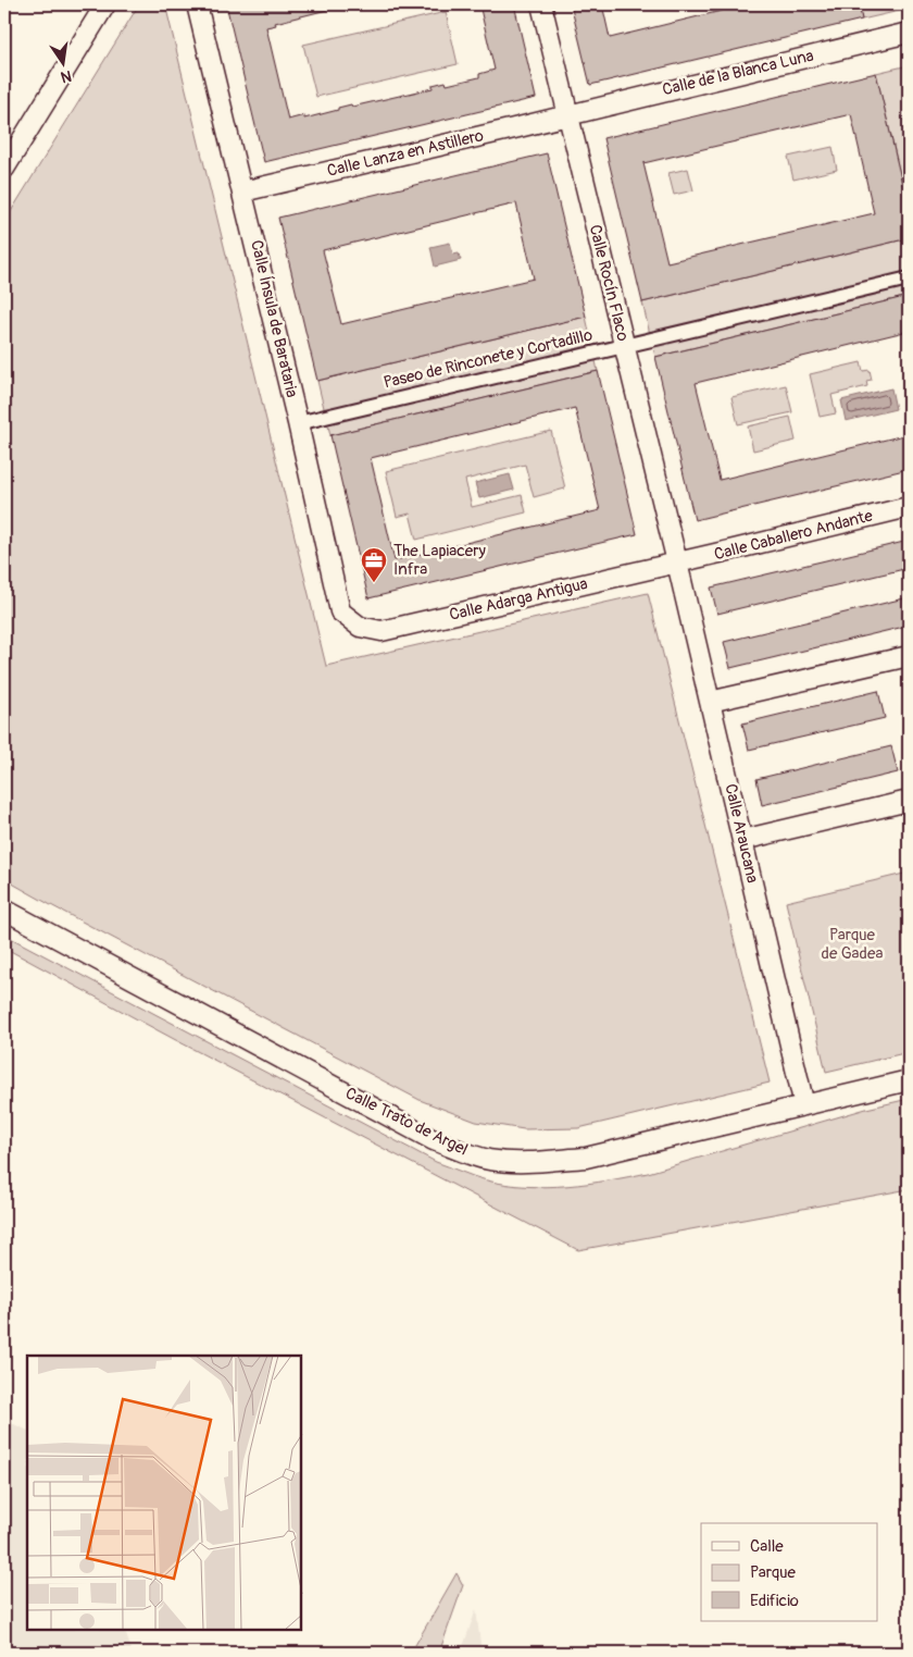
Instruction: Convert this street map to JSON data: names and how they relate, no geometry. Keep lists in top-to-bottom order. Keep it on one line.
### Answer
{"streets":{"street":["Calle de la Blanca Luna","Calle Lanza en Astillero","Calle Rocín Flaco","Calle Ínsula de Barataria","Paseo de Rinconete y Cortadillo","Calle Caballero Andante","Calle Adarga Antigua","Calle Araucana","Calle Trato de Argel"]},"crossings":[["Calle de la Blanca Luna","Calle Lanza en Astillero"],["Calle de la Blanca Luna","Calle Rocín Flaco"],["Calle Lanza en Astillero","Calle Rocín Flaco"],["Calle Lanza en Astillero","Calle Ínsula de Barataria"],["Calle Rocín Flaco","Paseo de Rinconete y Cortadillo"],["Calle Rocín Flaco","Calle Caballero Andante"],["Calle Rocín Flaco","Calle Adarga Antigua"],["Calle Rocín Flaco","Calle Araucana"],["Calle Ínsula de Barataria","Paseo de Rinconete y Cortadillo"],["Calle Ínsula de Barataria","Calle Adarga Antigua"],["Calle Caballero Andante","Calle Adarga Antigua"],["Calle Caballero Andante","Calle Araucana"],["Calle Adarga Antigua","Calle Araucana"],["Calle Araucana","Calle Trato de Argel"]],"parks":["Parque de Gadea"],"places":{"office":["The Lapiacery Infra"]},"legend":["Calle","Parque","Edificio"],"north":"bottom"}
